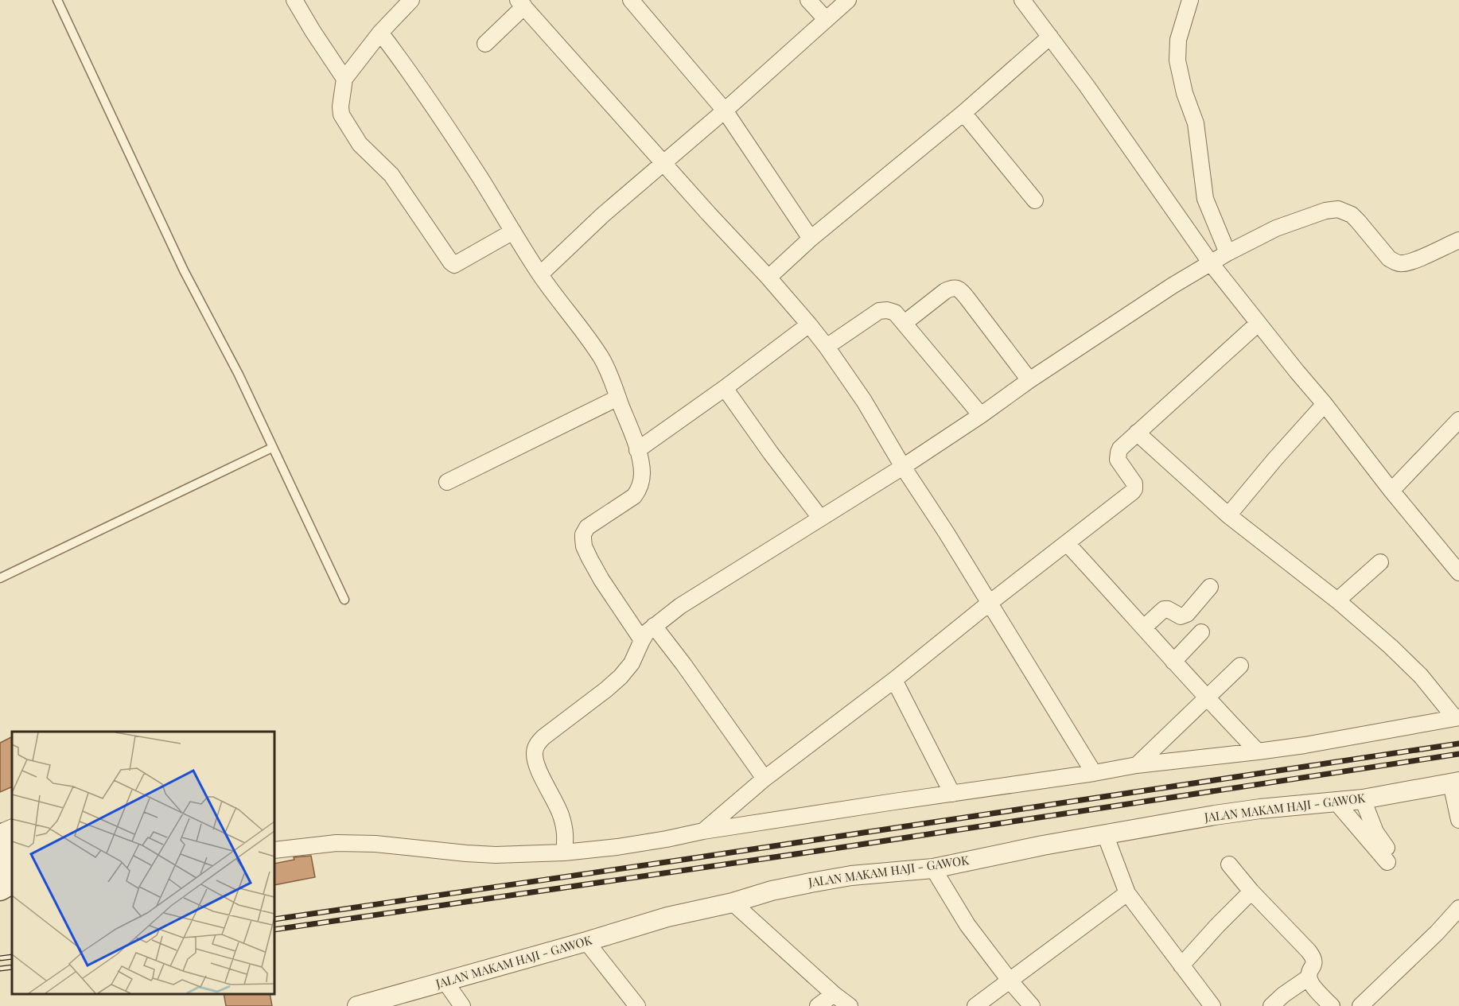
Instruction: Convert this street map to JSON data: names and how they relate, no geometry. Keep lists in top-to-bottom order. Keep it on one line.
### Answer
{"streets":{"street":["JALAN MAKAM HAJI - GAWOK"]}}
